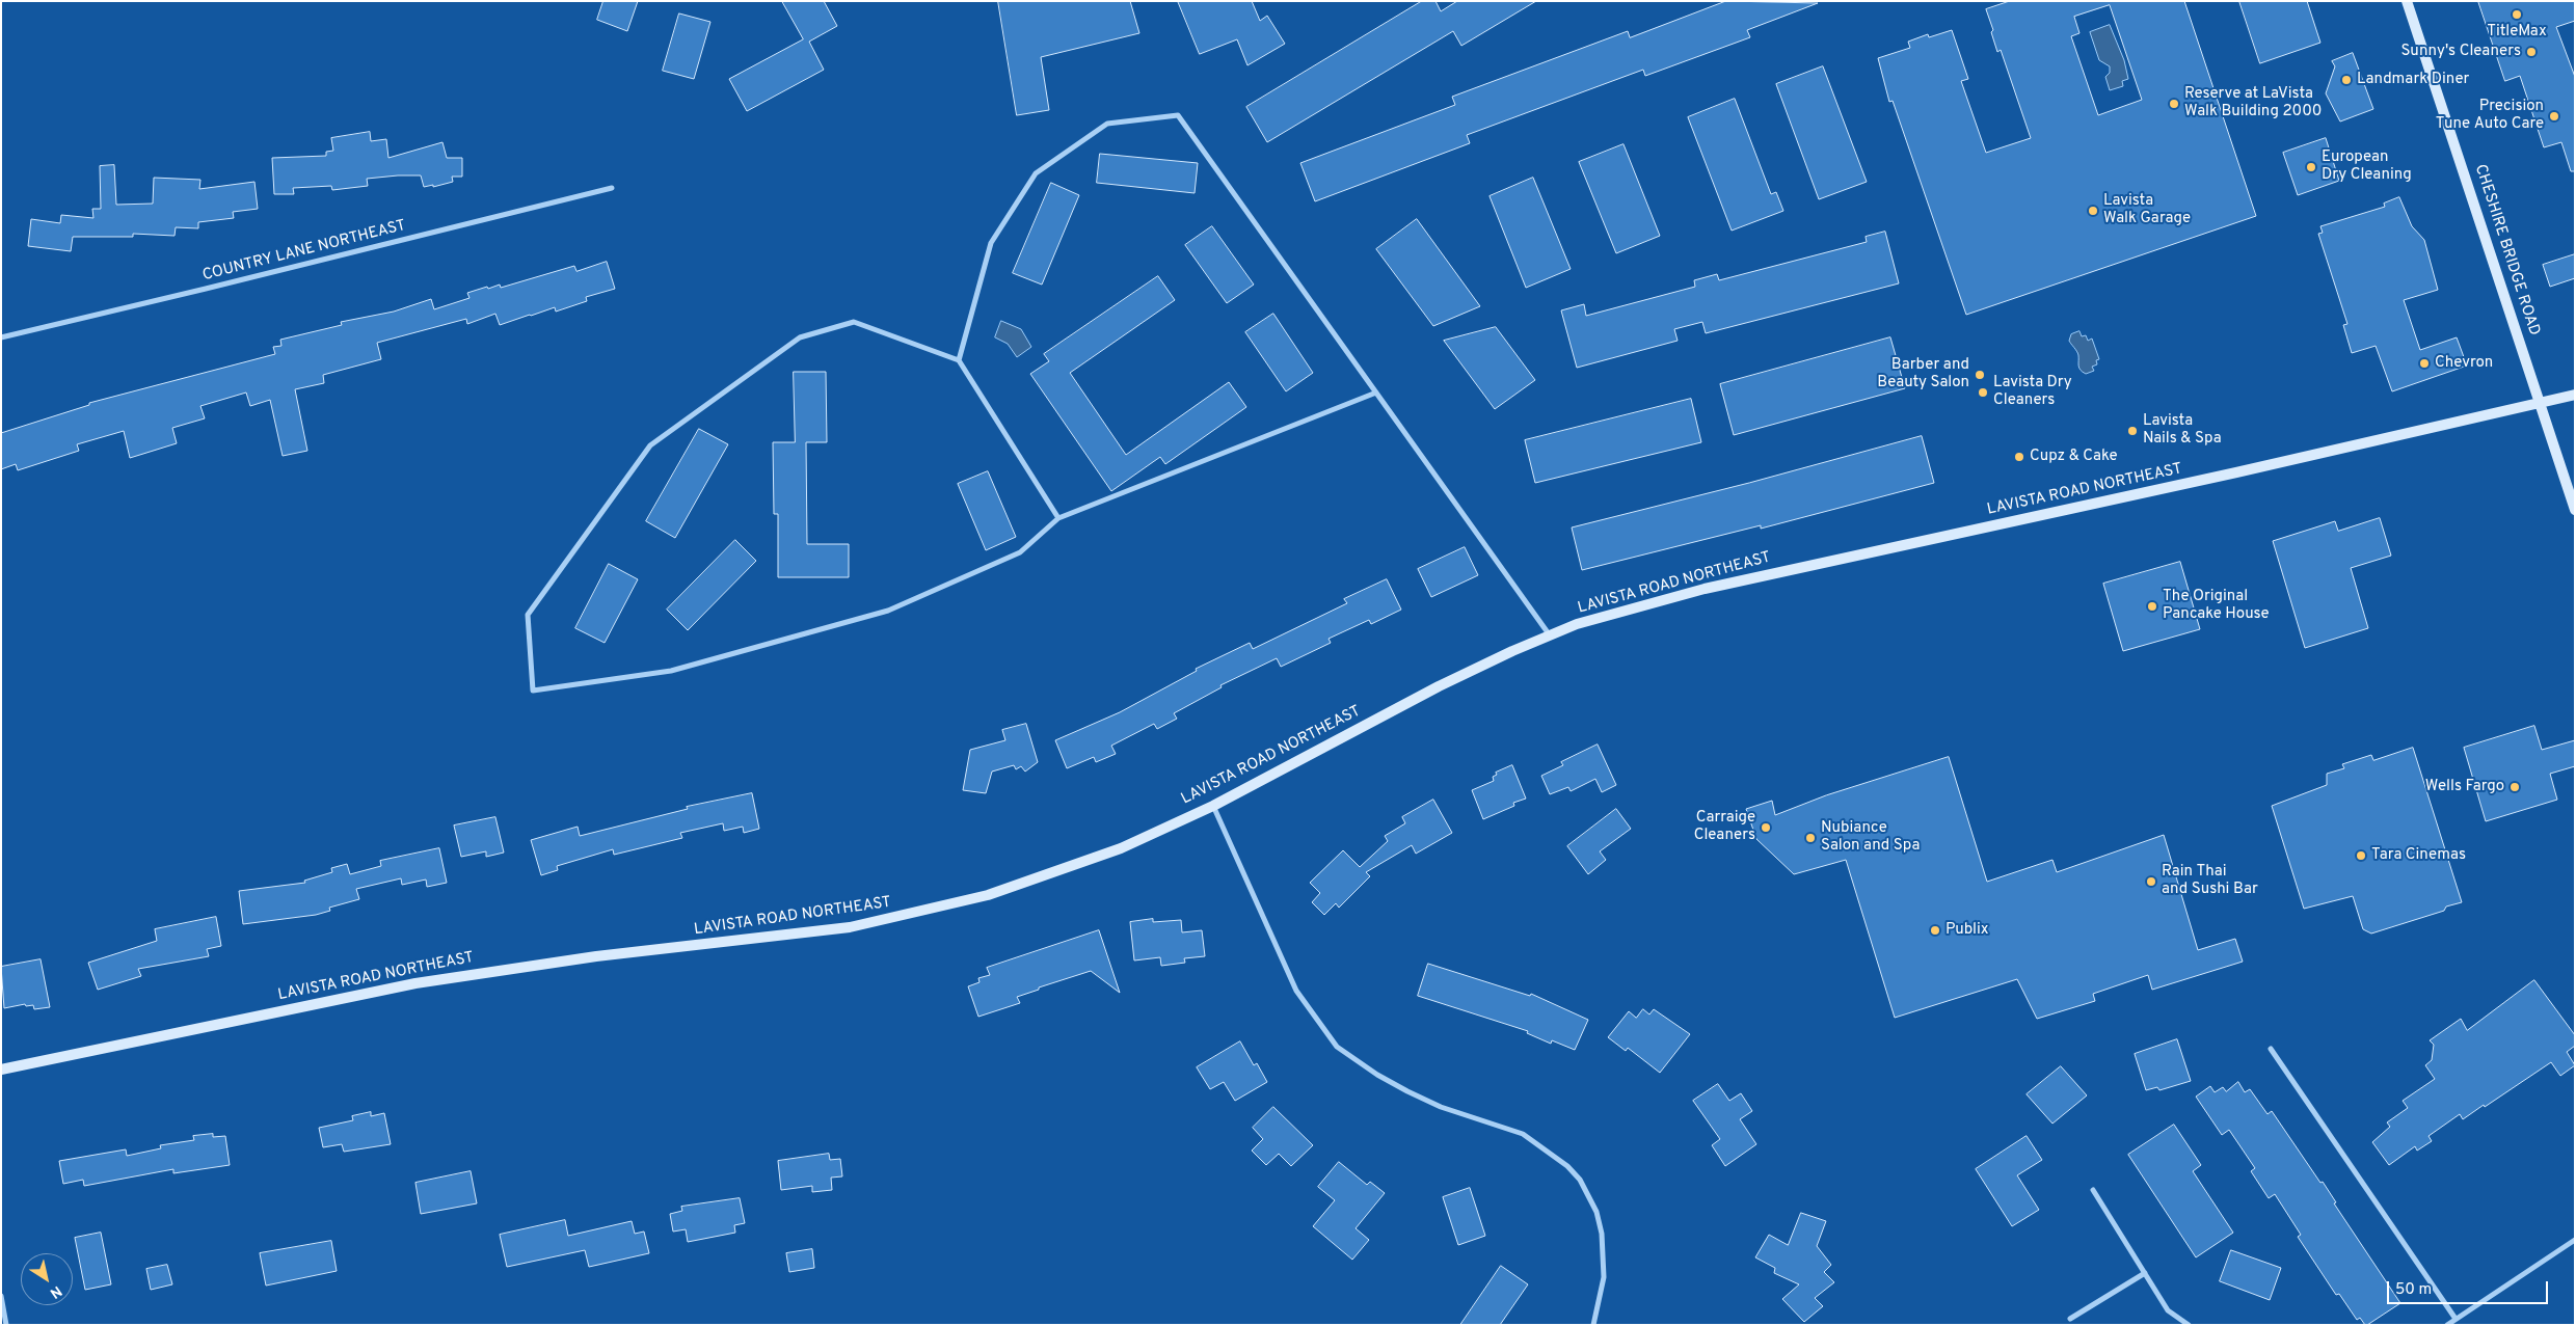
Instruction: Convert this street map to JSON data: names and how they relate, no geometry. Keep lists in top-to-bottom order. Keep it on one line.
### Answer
{"streets":{"main road":["CHESHIRE BRIDGE ROAD","LAVISTA ROAD NORTHEAST"],"street":["COUNTRY LANE NORTHEAST"]},"crossings":[["CHESHIRE BRIDGE ROAD","LAVISTA ROAD NORTHEAST"]],"places":["TitleMax","Sunny's Cleaners","Landmark Diner","Reserve at LaVista Walk Building 2000","Precision Tune Auto Care","European Dry Cleaning","Lavista Walk Garage","Chevron","Barber and Beauty Salon","Lavista Dry Cleaners","Lavista Nails & Spa","Cupz & Cake","The Original Pancake House","Wells Fargo","Carraige Cleaners","Nubiance Salon and Spa","Tara Cinemas","Rain Thai and Sushi Bar","Publix"],"scale_bar":"50 m","north":"bottom right"}
